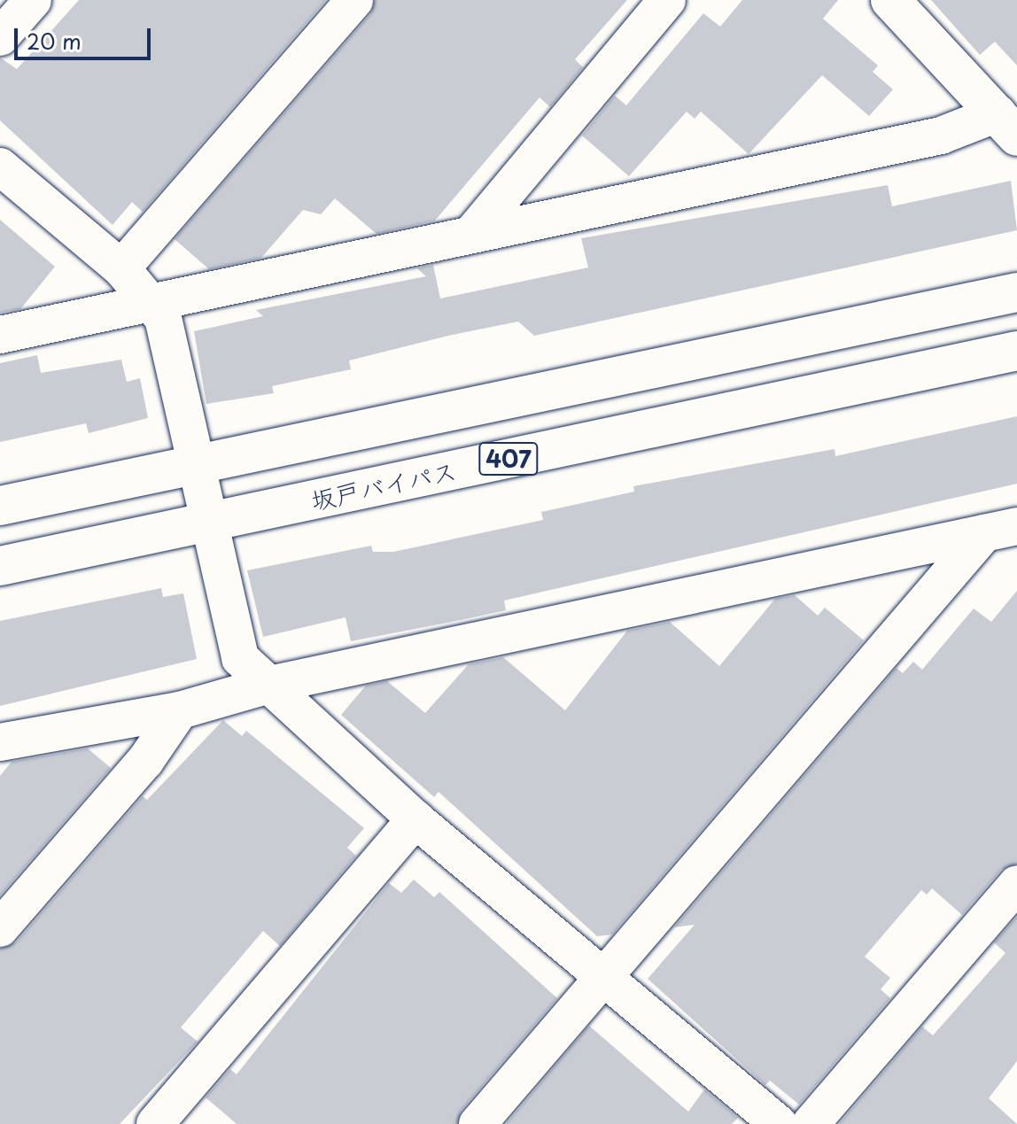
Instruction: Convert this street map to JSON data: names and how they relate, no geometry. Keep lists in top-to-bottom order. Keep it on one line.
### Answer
{"streets":{"main road":["407","坂戸バイパス"]},"scale_bar":"20 m"}
